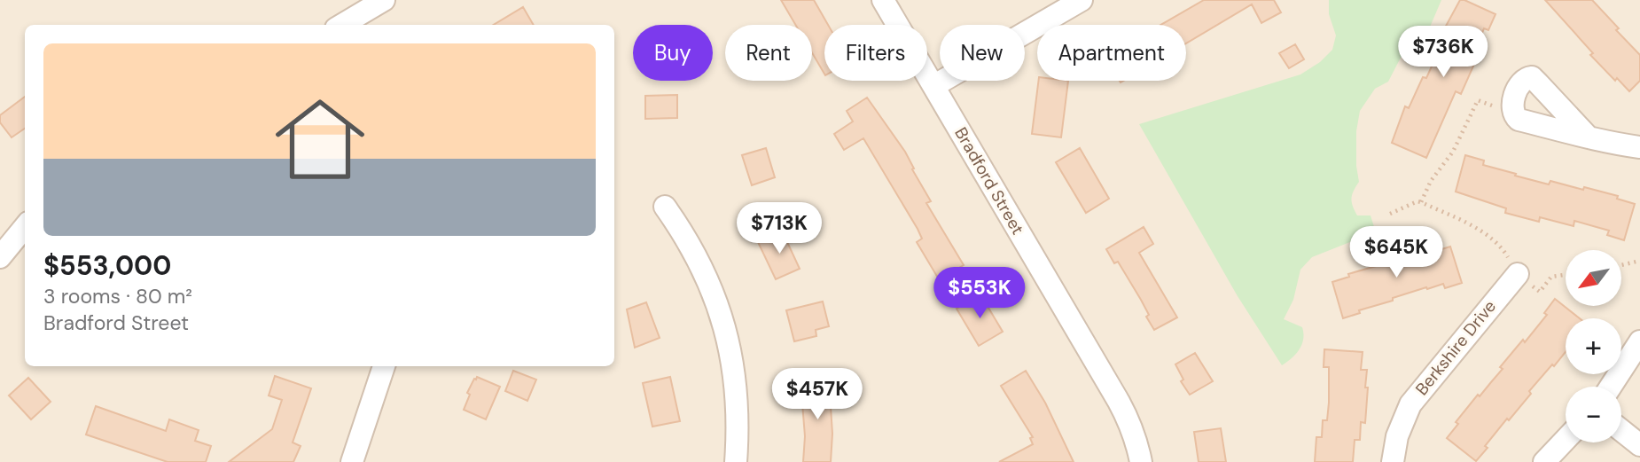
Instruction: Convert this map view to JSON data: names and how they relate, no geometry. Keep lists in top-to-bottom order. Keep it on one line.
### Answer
{"streets":{"street":["Bradford Street","Berkshire Drive"]},"north":"bottom left","page":{"chip":["Buy","Rent","Filters","New","Apartment"],"list":[{"name":"$553,000","note":"3 rooms · 80 m² · Bradford Street"}],"price":["$736K","$713K","$645K","$553K","$457K"],"map_buttons":["+","−"]}}
